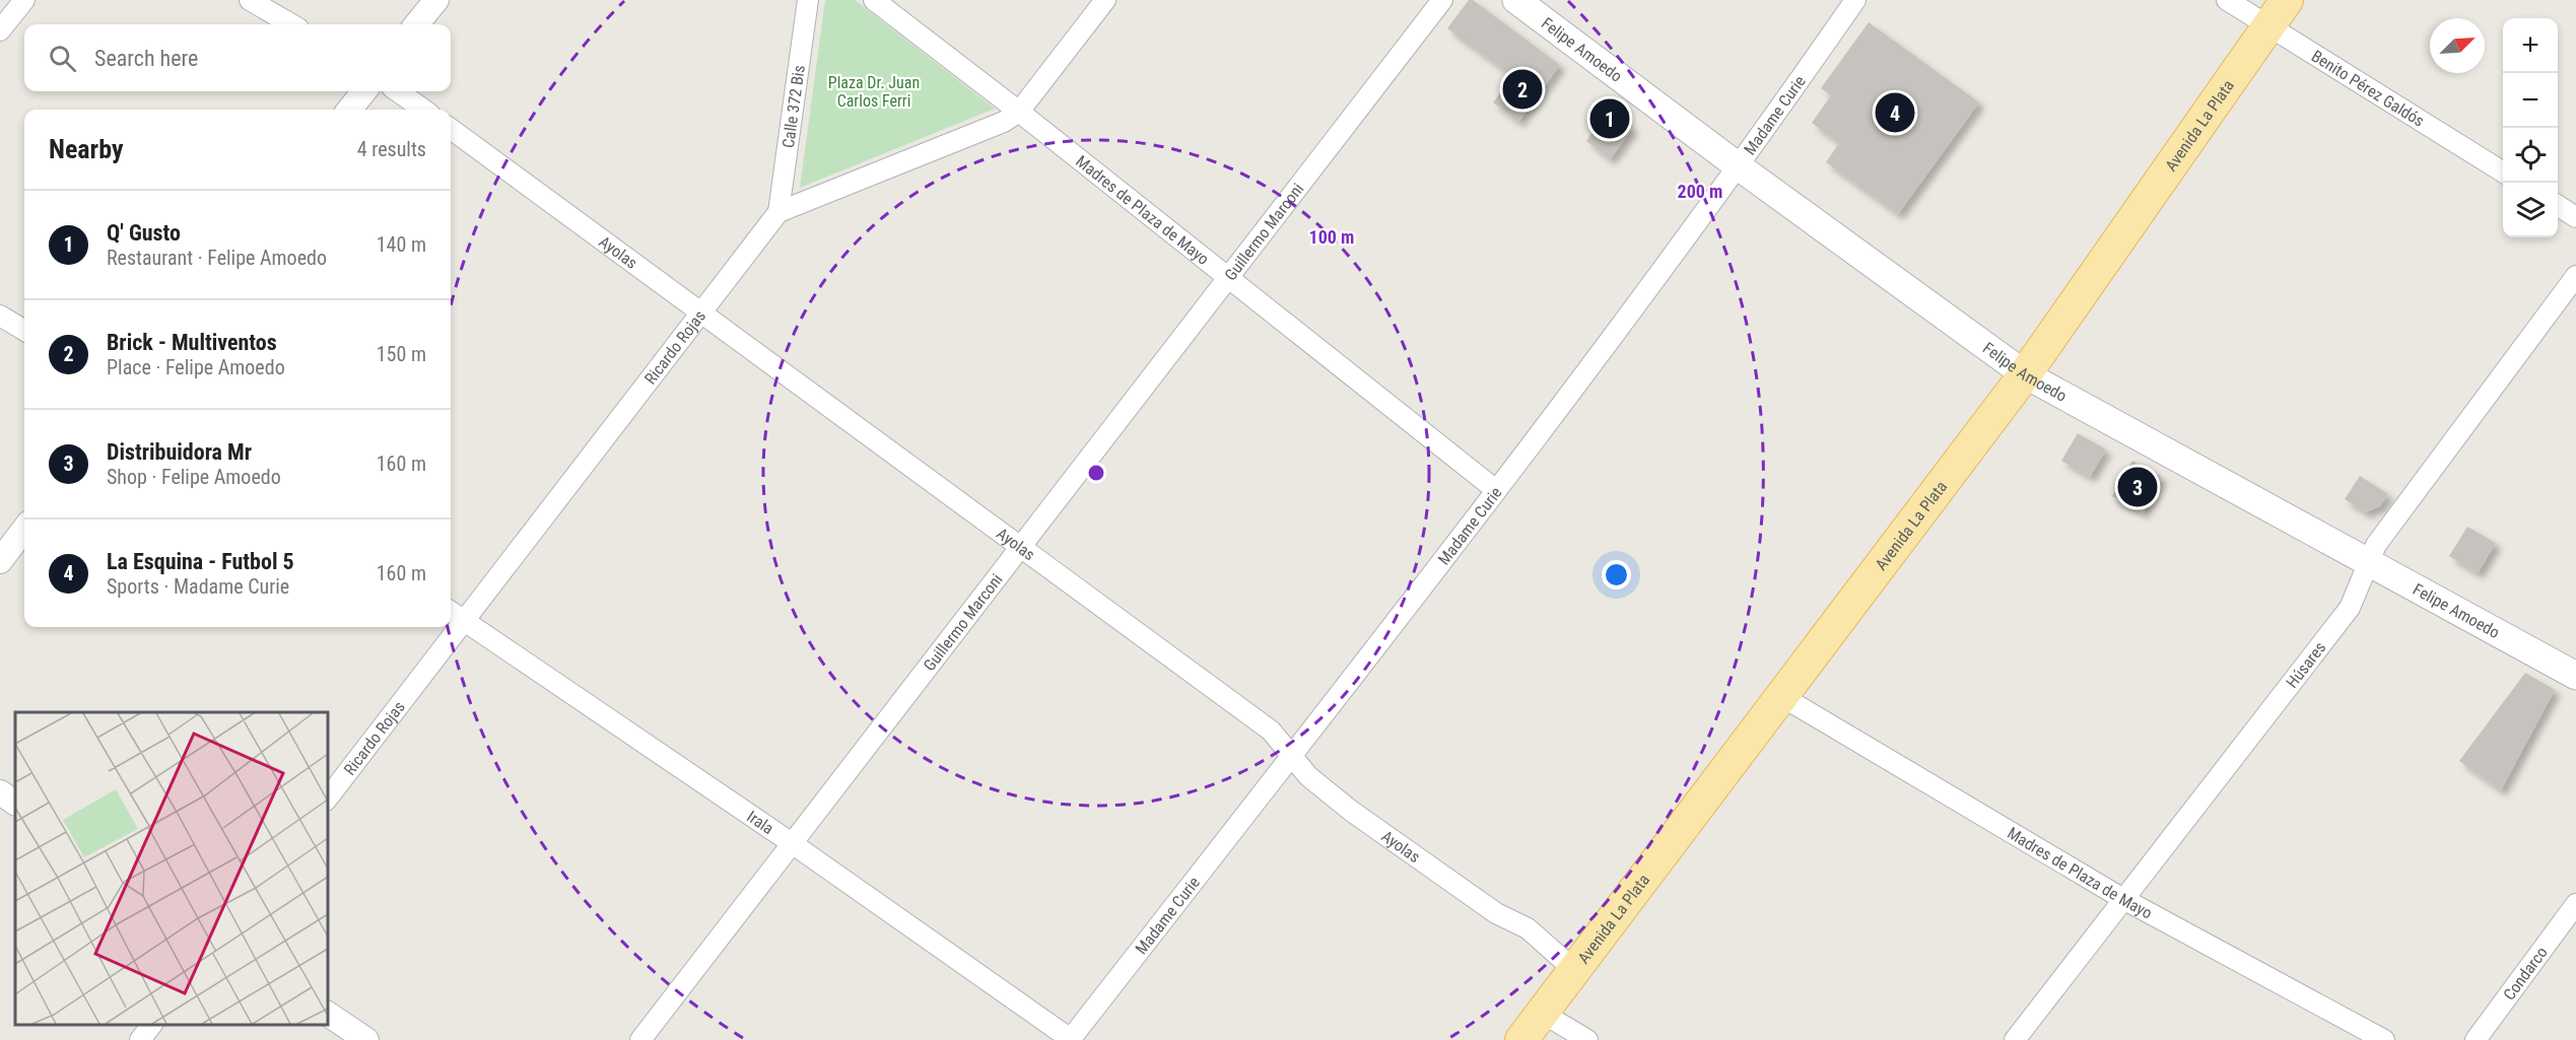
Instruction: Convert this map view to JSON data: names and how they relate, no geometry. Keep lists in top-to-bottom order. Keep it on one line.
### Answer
{"streets":{"main road":["Felipe Amoedo","Avenida La Plata"],"street":["Benito Pérez Galdós","Calle 372 Bis","Madame Curie","Madres de Plaza de Mayo","Guillermo Marconi","Ayolas","Ricardo Rojas","Húsares","Irala","Condarco"]},"crossings":[["Felipe Amoedo","Madame Curie"],["Felipe Amoedo","Avenida La Plata"],["Felipe Amoedo","Húsares"],["Benito Pérez Galdós","Avenida La Plata"],["Calle 372 Bis","Ricardo Rojas"],["Madame Curie","Madres de Plaza de Mayo"],["Madame Curie","Ayolas"],["Madame Curie","Irala"],["Avenida La Plata","Madres de Plaza de Mayo"],["Avenida La Plata","Ayolas"],["Madres de Plaza de Mayo","Guillermo Marconi"],["Madres de Plaza de Mayo","Húsares"],["Guillermo Marconi","Ayolas"],["Guillermo Marconi","Irala"],["Ayolas","Ricardo Rojas"],["Ricardo Rojas","Irala"]],"parks":["Plaza Dr. Juan Carlos Ferri"],"north":"top right","page":{"map_buttons":["+","−"],"search":"Search here","pins":["2","4","1","3"],"heading":["Nearby","4 results"],"list":[{"mark":"1","name":"Q' Gusto","note":"Restaurant · Felipe Amoedo","value":"140 m"},{"mark":"2","name":"Brick - Multiventos","note":"Place · Felipe Amoedo","value":"150 m"},{"mark":"3","name":"Distribuidora Mr","note":"Shop · Felipe Amoedo","value":"160 m"},{"mark":"4","name":"La Esquina - Futbol 5","note":"Sports · Madame Curie","value":"160 m"}]},"rings":["200 m","100 m"]}
